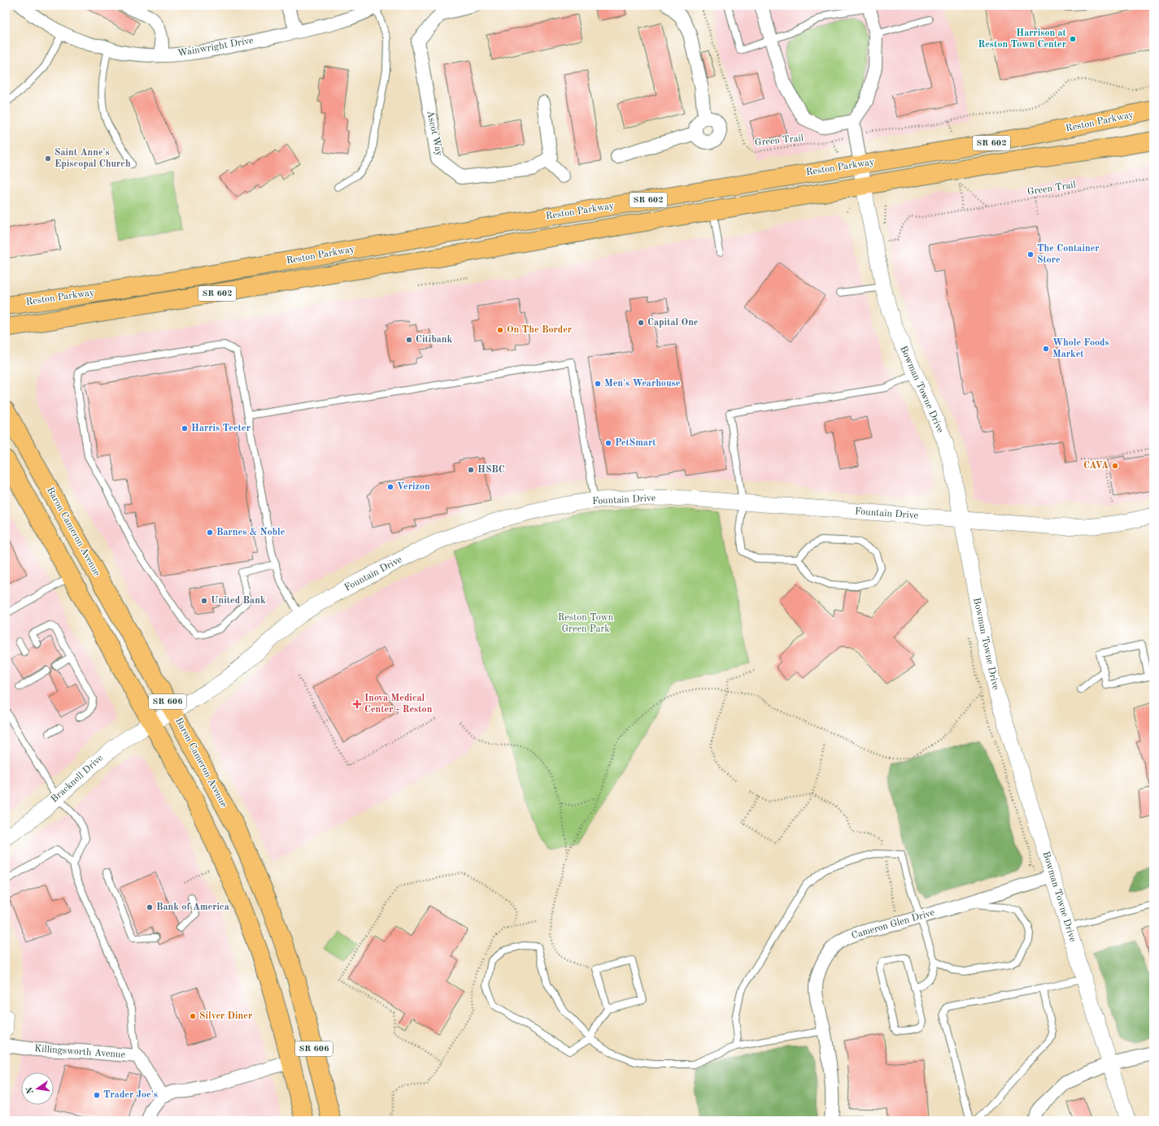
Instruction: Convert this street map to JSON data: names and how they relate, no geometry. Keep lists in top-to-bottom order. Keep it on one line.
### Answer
{"streets":{"main road":["Reston Parkway","SR 602","Baron Cameron Avenue","SR 606"],"street":["Wainwright Drive","Ascot Way","Bowman Towne Drive","Fountain Drive","Bracknell Drive","Cameron Glen Drive","Killingsworth Avenue"],"path":["Green Trail"]},"crossings":[["Reston Parkway","Bowman Towne Drive"],["Bowman Towne Drive","Fountain Drive"],["Bowman Towne Drive","Cameron Glen Drive"],["Fountain Drive","Baron Cameron Avenue"],["Fountain Drive","SR 606"],["Fountain Drive","Bracknell Drive"],["SR 606","Bracknell Drive"]],"parks":["Reston Town Green Park"],"places":{"other":["Harrison at Reston Town Center","Saint Anne's Episcopal Church","The Container Store","Capital One","On The Border","Citibank","Whole Foods Market","Men's Wearhouse","Harris Teeter","PetSmart","CAVA","HSBC","Verizon","Barnes & Noble","United Bank","Bank of America","Silver Diner","Trader Joe's"],"health":["Inova Medical Center - Reston"]},"north":"left"}
